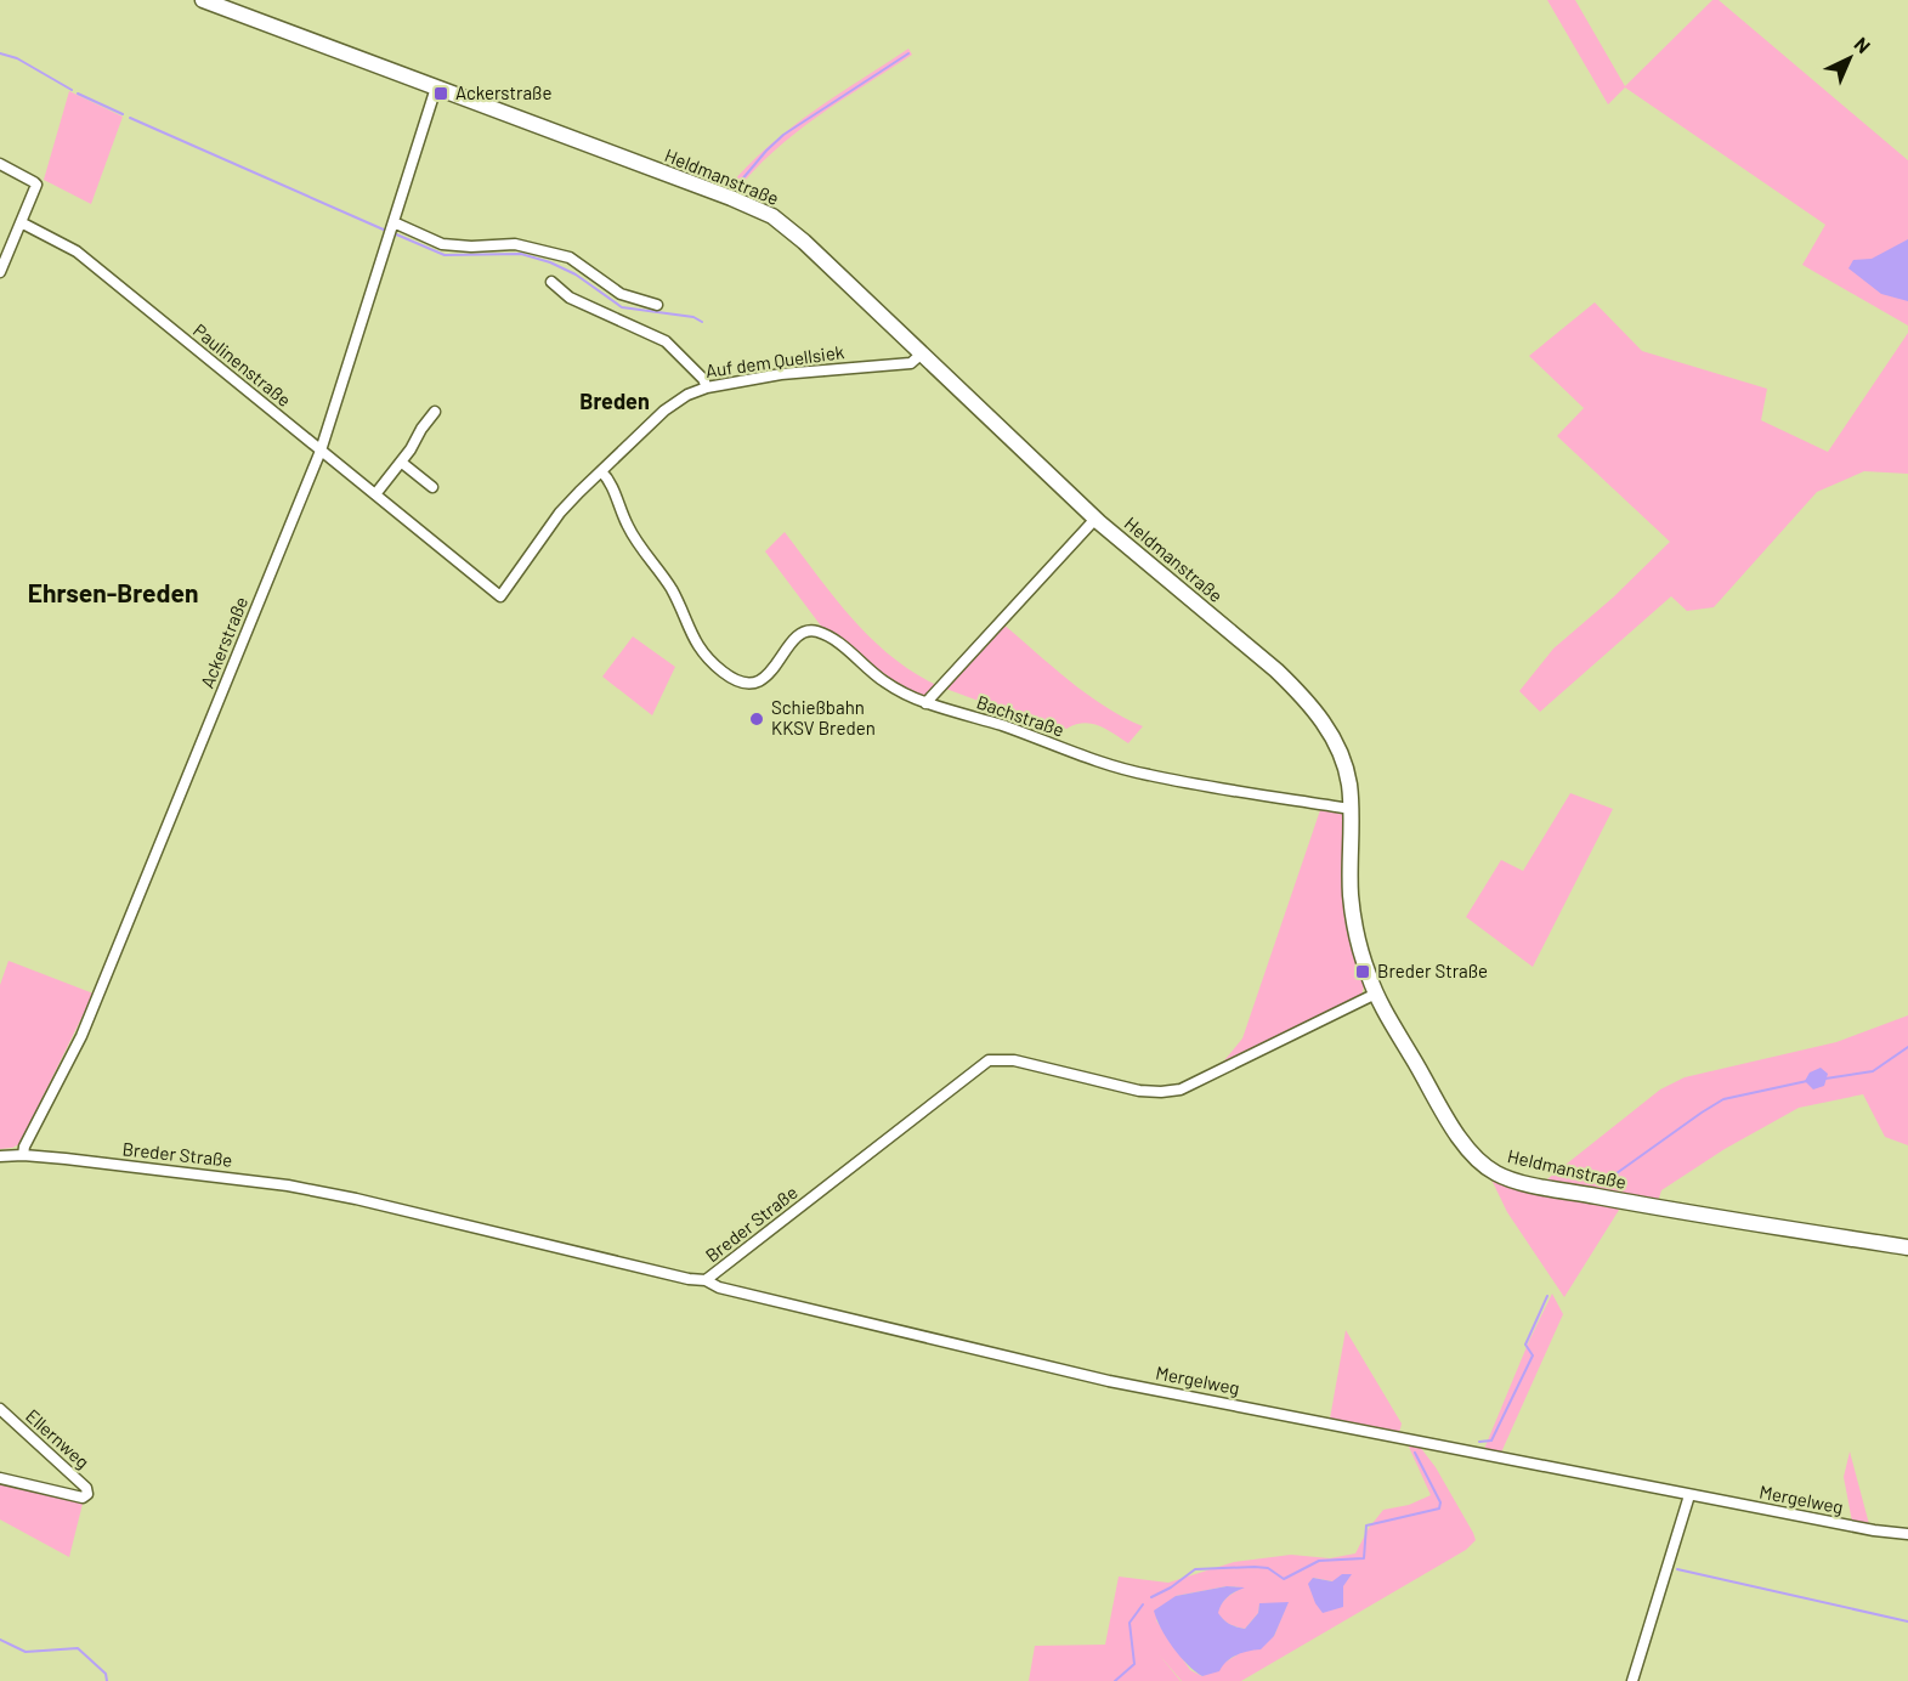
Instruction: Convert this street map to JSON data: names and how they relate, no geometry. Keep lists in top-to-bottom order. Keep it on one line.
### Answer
{"streets":{"main road":["Heldmanstraße"],"street":["Auf dem Quellsiek","Paulinenstraße","Ackerstraße","Bachstraße","Breder Straße","Mergelweg","Ellernweg"]},"crossings":[["Heldmanstraße","Auf dem Quellsiek"],["Heldmanstraße","Ackerstraße"],["Heldmanstraße","Bachstraße"],["Heldmanstraße","Breder Straße"],["Auf dem Quellsiek","Paulinenstraße"],["Auf dem Quellsiek","Bachstraße"],["Paulinenstraße","Ackerstraße"],["Ackerstraße","Breder Straße"],["Breder Straße","Mergelweg"]],"districts":["Breden","Ehrsen-Breden"],"places":{"transit":["Ackerstraße","Breder Straße"],"other":["Schießbahn KKSV Breden"]},"north":"top right"}
